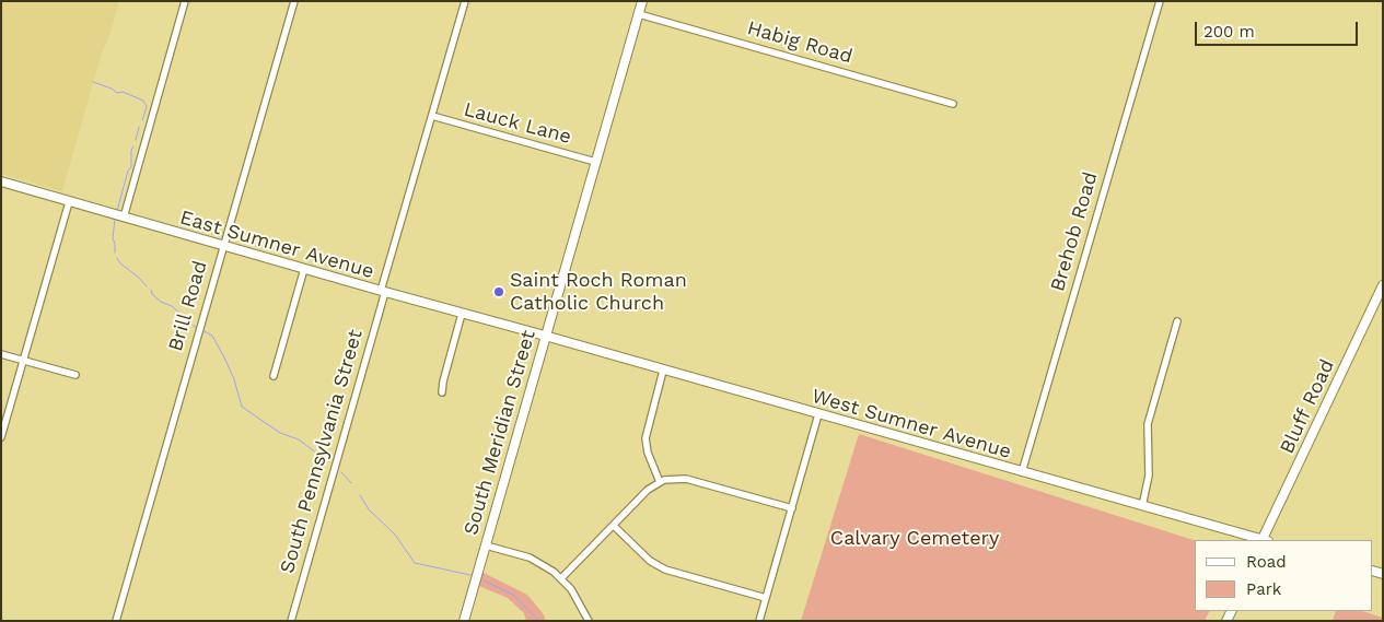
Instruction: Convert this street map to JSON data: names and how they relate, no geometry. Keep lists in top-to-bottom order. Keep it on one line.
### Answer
{"streets":{"street":["Habig Road","Lauck Lane","Brehob Road","East Sumner Avenue","Brill Road","Bluff Road","West Sumner Avenue","South Meridian Street","South Pennsylvania Street"]},"crossings":[["Habig Road","South Meridian Street"],["Lauck Lane","South Meridian Street"],["Lauck Lane","South Pennsylvania Street"],["Brehob Road","West Sumner Avenue"],["East Sumner Avenue","Brill Road"],["East Sumner Avenue","West Sumner Avenue"],["East Sumner Avenue","South Meridian Street"],["East Sumner Avenue","South Pennsylvania Street"],["West Sumner Avenue","South Meridian Street"]],"parks":["Calvary Cemetery"],"places":["Saint Roch Roman Catholic Church"],"legend":["Road","Park"],"scale_bar":"200 m"}
